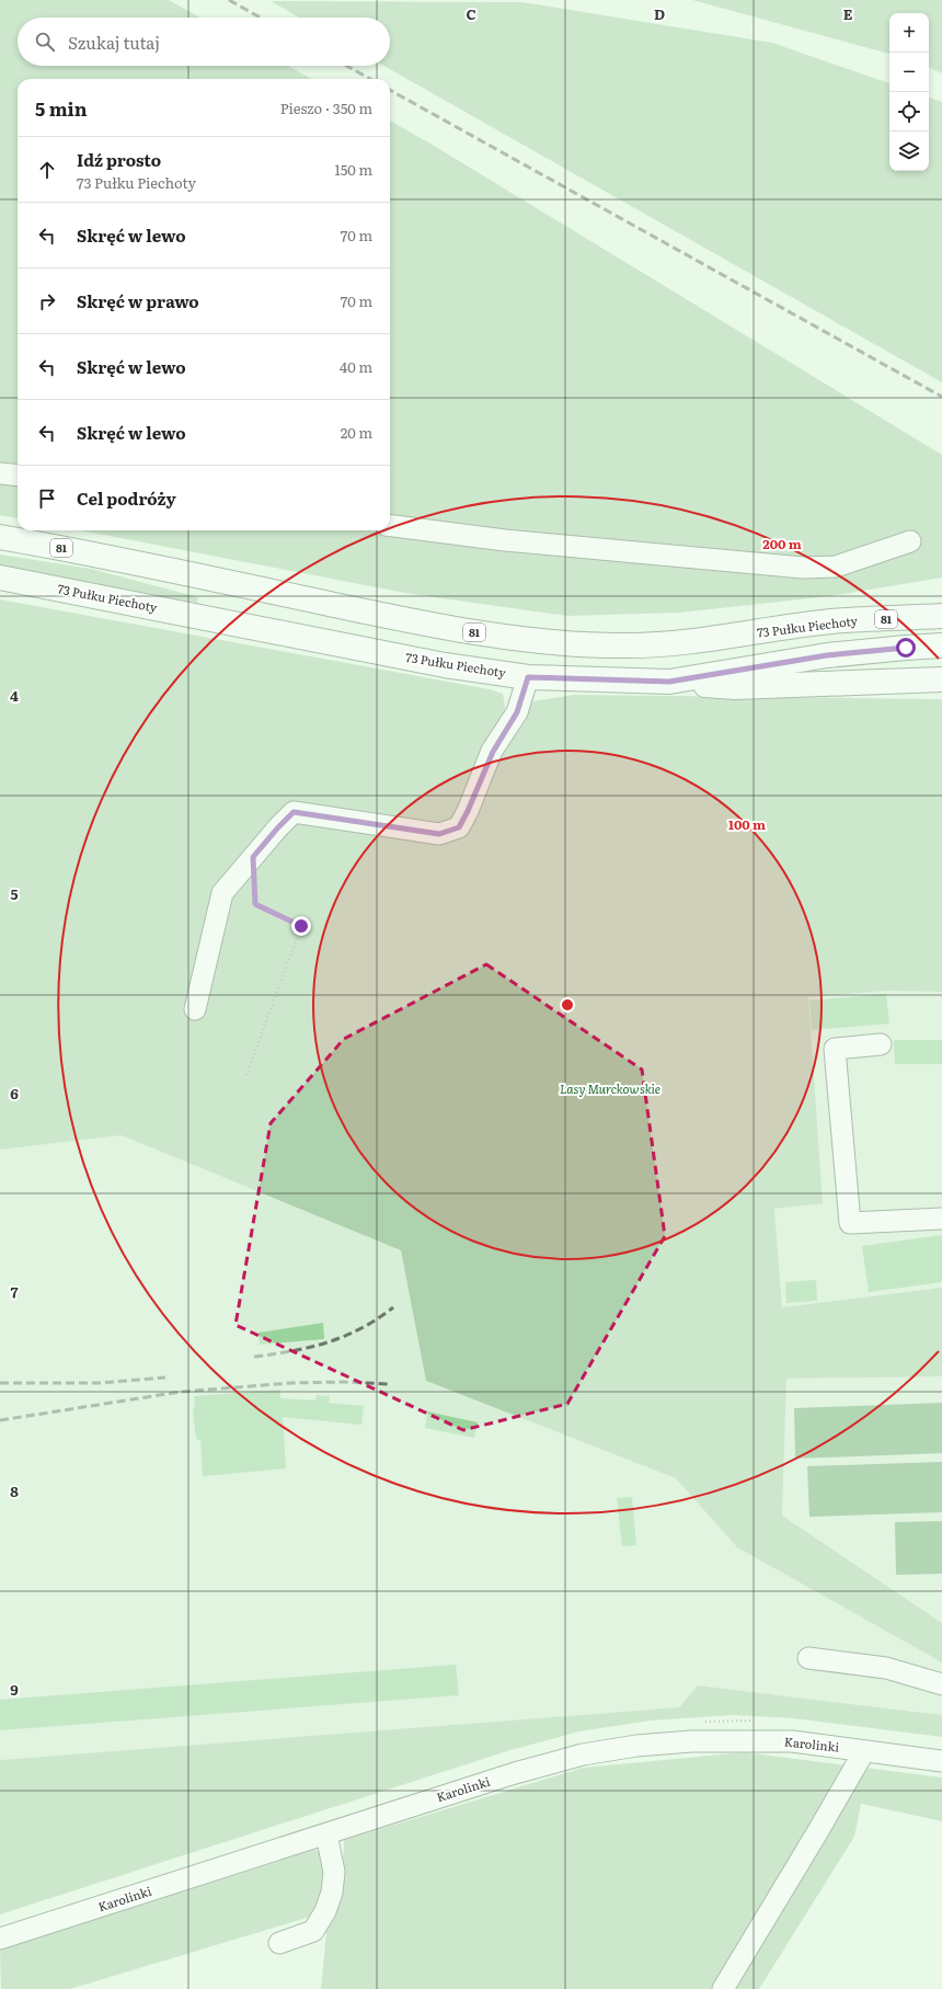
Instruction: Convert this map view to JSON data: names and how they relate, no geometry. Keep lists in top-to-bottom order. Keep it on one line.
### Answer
{"streets":{"main road":["81","73 Pułku Piechoty"],"street":["Karolinki"]},"parks":["Lasy Murckowskie"],"page":{"map_buttons":["+","−"],"search":"Szukaj tutaj","heading":["5 min","Pieszo · 350 m"],"list":[["Idź prosto","73 Pułku Piechoty","150 m"],["Skręć w lewo","70 m"],["Skręć w prawo","70 m"],["Skręć w lewo","40 m"],["Skręć w lewo","20 m"],"Cel podróży"]},"grid":{"columns":["C","D","E"],"rows":["4","5","6","7","8","9"]},"rings":["200 m","100 m"]}
